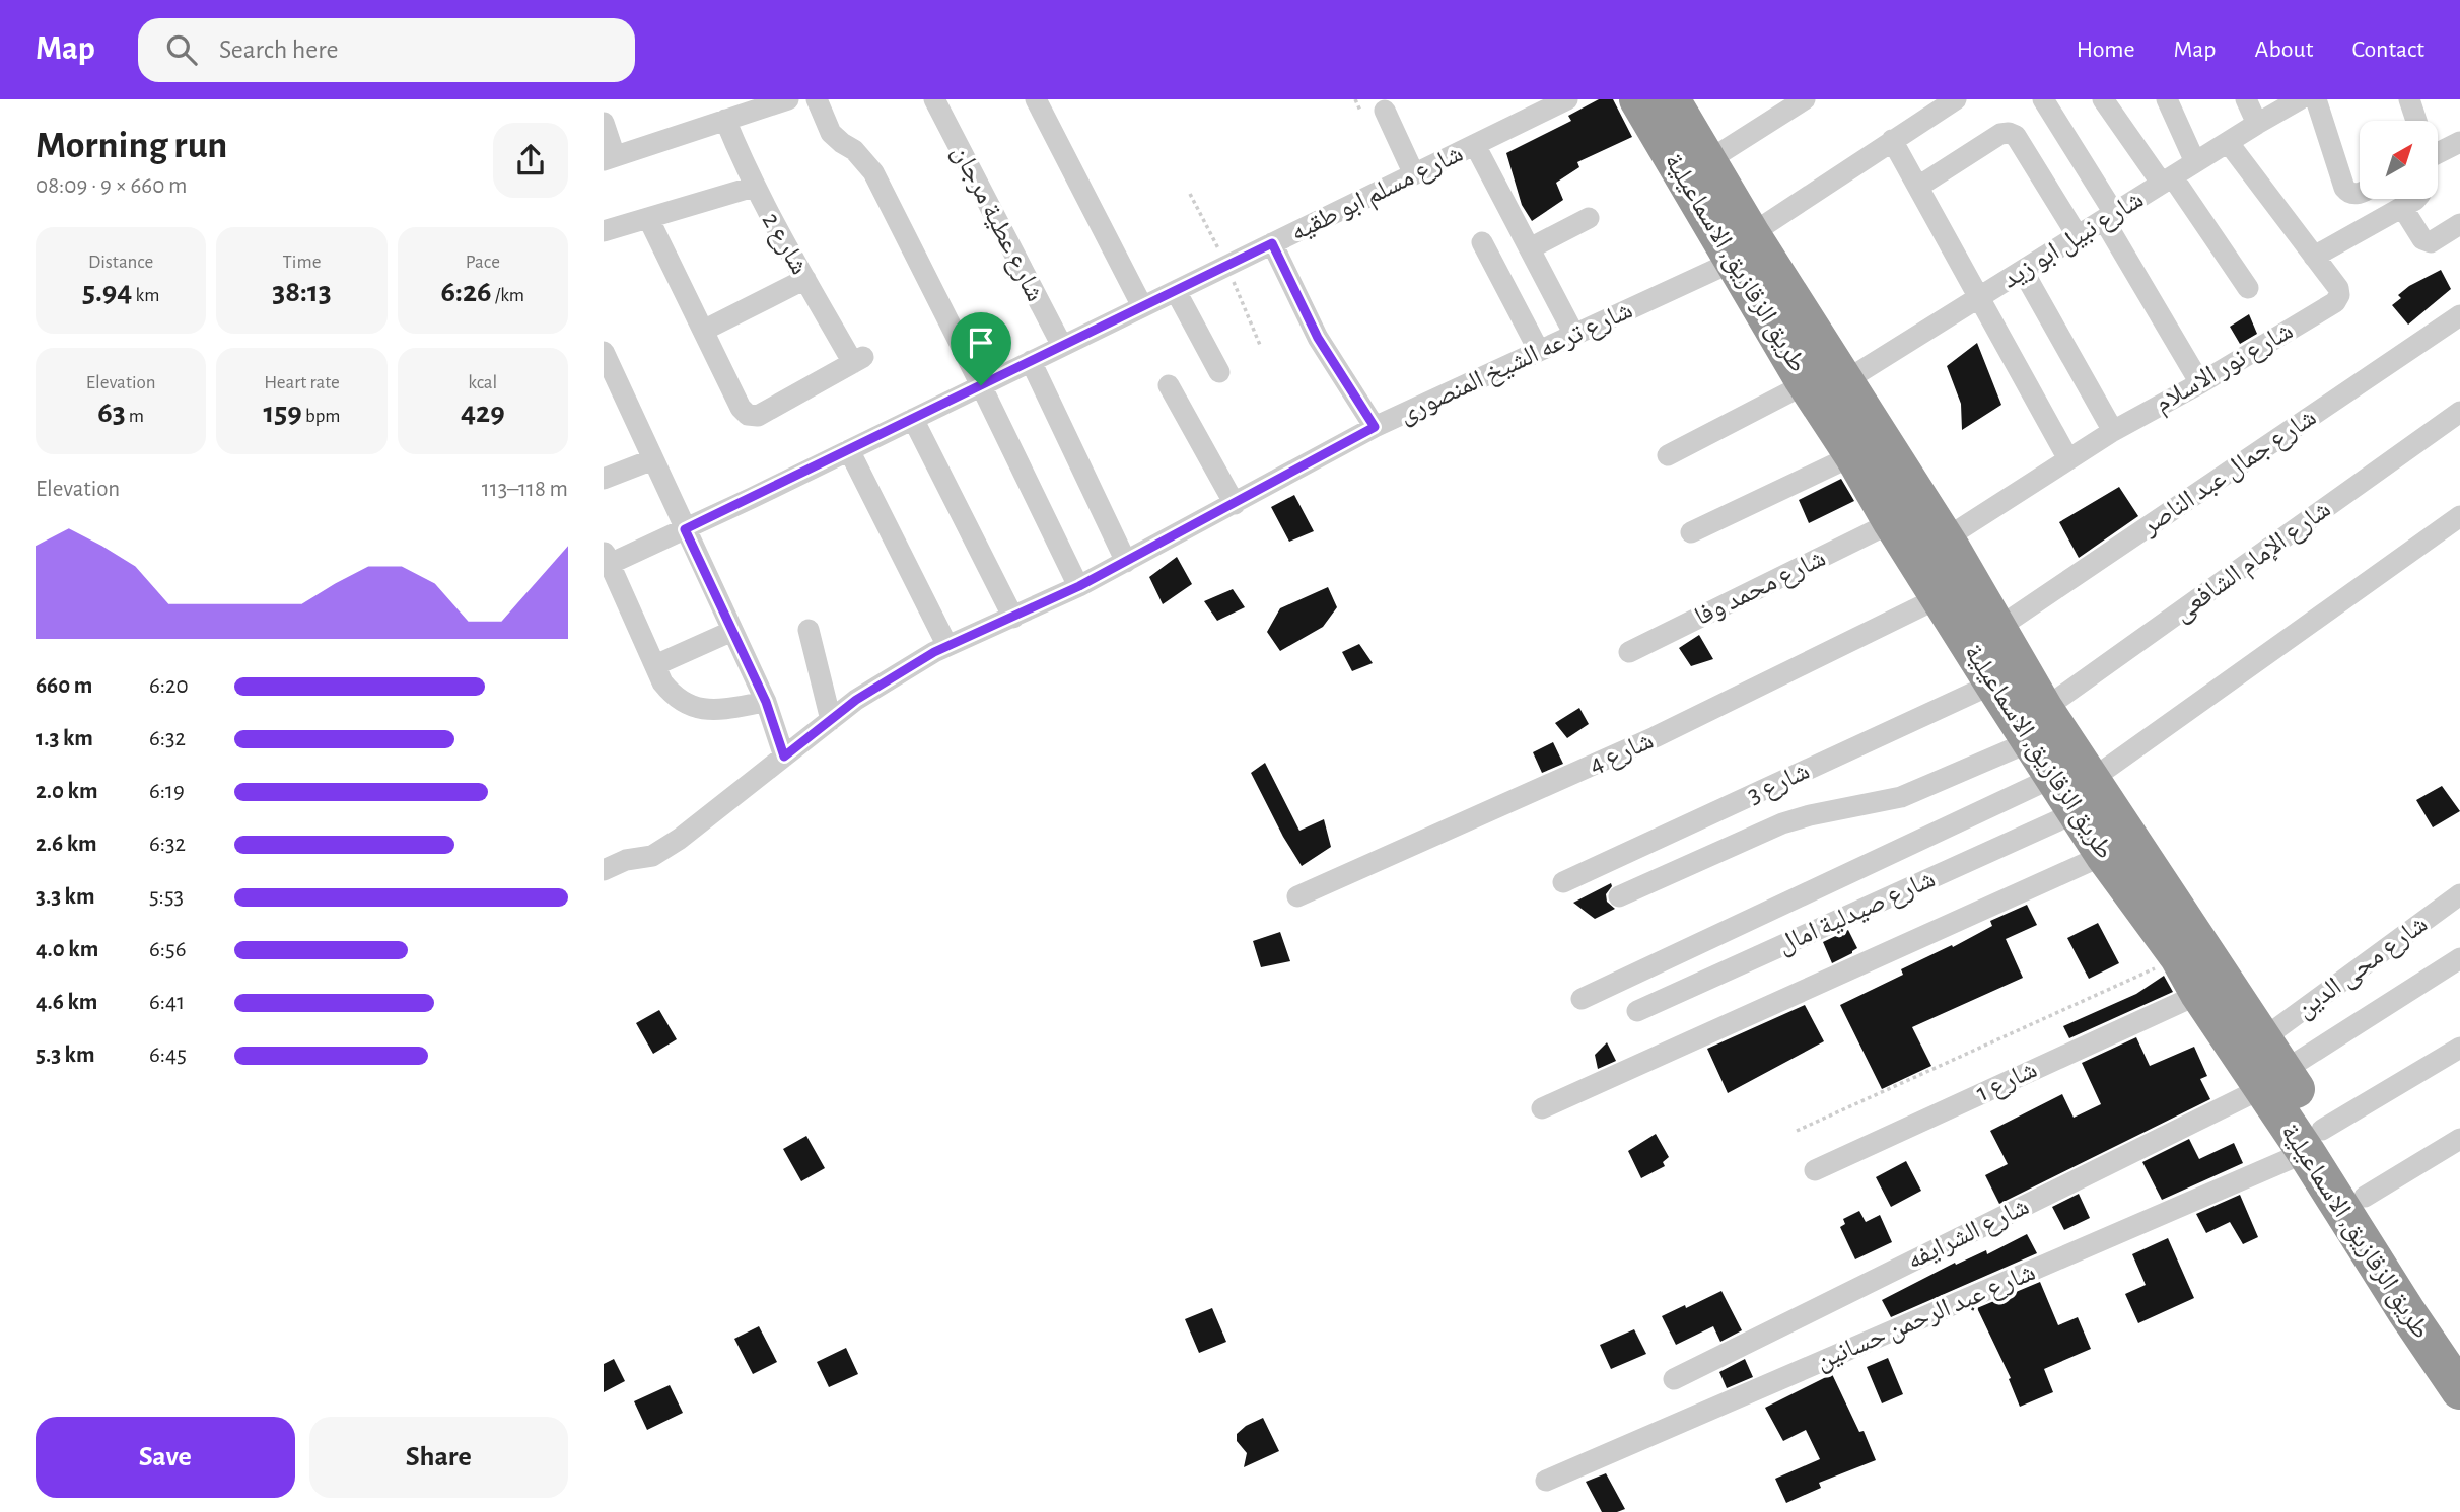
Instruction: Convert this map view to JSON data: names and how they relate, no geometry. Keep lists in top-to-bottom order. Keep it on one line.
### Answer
{"streets":{"highway":["طريق الزقازيق, الاسماعيلية"],"street":["شارع مسلم ابو طقيه","شارع عطية مرجان","شارع نبيل ابو زيد","شارع 2","شارع ترعه الشيخ المنصورى","شارع نور الاسلام","شارع جمال عبد الناصر","شارع الإمام الشافعى","شارع محمد وفا","شارع 4","شارع 3","شارع صيدلية امال","شارع محى الدين","شارع 1","شارع الشرايفه","شارع عبد الرحمن حسانين"]},"crossings":[["شارع مسلم ابو طقيه","شارع عطية مرجان"],["شارع نبيل ابو زيد","طريق الزقازيق, الاسماعيلية"],["شارع نبيل ابو زيد","شارع نور الاسلام"],["طريق الزقازيق, الاسماعيلية","شارع ترعه الشيخ المنصورى"],["طريق الزقازيق, الاسماعيلية","شارع نور الاسلام"],["طريق الزقازيق, الاسماعيلية","شارع جمال عبد الناصر"],["طريق الزقازيق, الاسماعيلية","شارع الإمام الشافعى"],["طريق الزقازيق, الاسماعيلية","شارع محمد وفا"],["طريق الزقازيق, الاسماعيلية","شارع 4"],["طريق الزقازيق, الاسماعيلية","شارع 3"],["طريق الزقازيق, الاسماعيلية","شارع صيدلية امال"],["طريق الزقازيق, الاسماعيلية","شارع محى الدين"],["طريق الزقازيق, الاسماعيلية","شارع 1"],["طريق الزقازيق, الاسماعيلية","شارع الشرايفه"],["طريق الزقازيق, الاسماعيلية","شارع عبد الرحمن حسانين"],["شارع نور الاسلام","شارع جمال عبد الناصر"],["شارع نور الاسلام","شارع 4"],["شارع جمال عبد الناصر","شارع 4"]],"north":"top right","page":{"header":"Map","search":"Search here","nav":["Home","Map","About","Contact"],"heading":["Morning run","08:09 · 9 × 660 m"],"stats":[["Distance","5.94 km"],["Time","38:13"],["Pace","6:26 /km"],["Elevation","63 m"],["Heart rate","159 bpm"],["kcal","429"]],"chart":["Elevation","113–118 m"],"list":[{"name":"660 m","note":"6:20"},{"name":"1.3 km","note":"6:32"},{"name":"2.0 km","note":"6:19"},{"name":"2.6 km","note":"6:32"},{"name":"3.3 km","note":"5:53"},{"name":"4.0 km","note":"6:56"},{"name":"4.6 km","note":"6:41"},{"name":"5.3 km","note":"6:45"}],"buttons":["Save","Share"]}}
